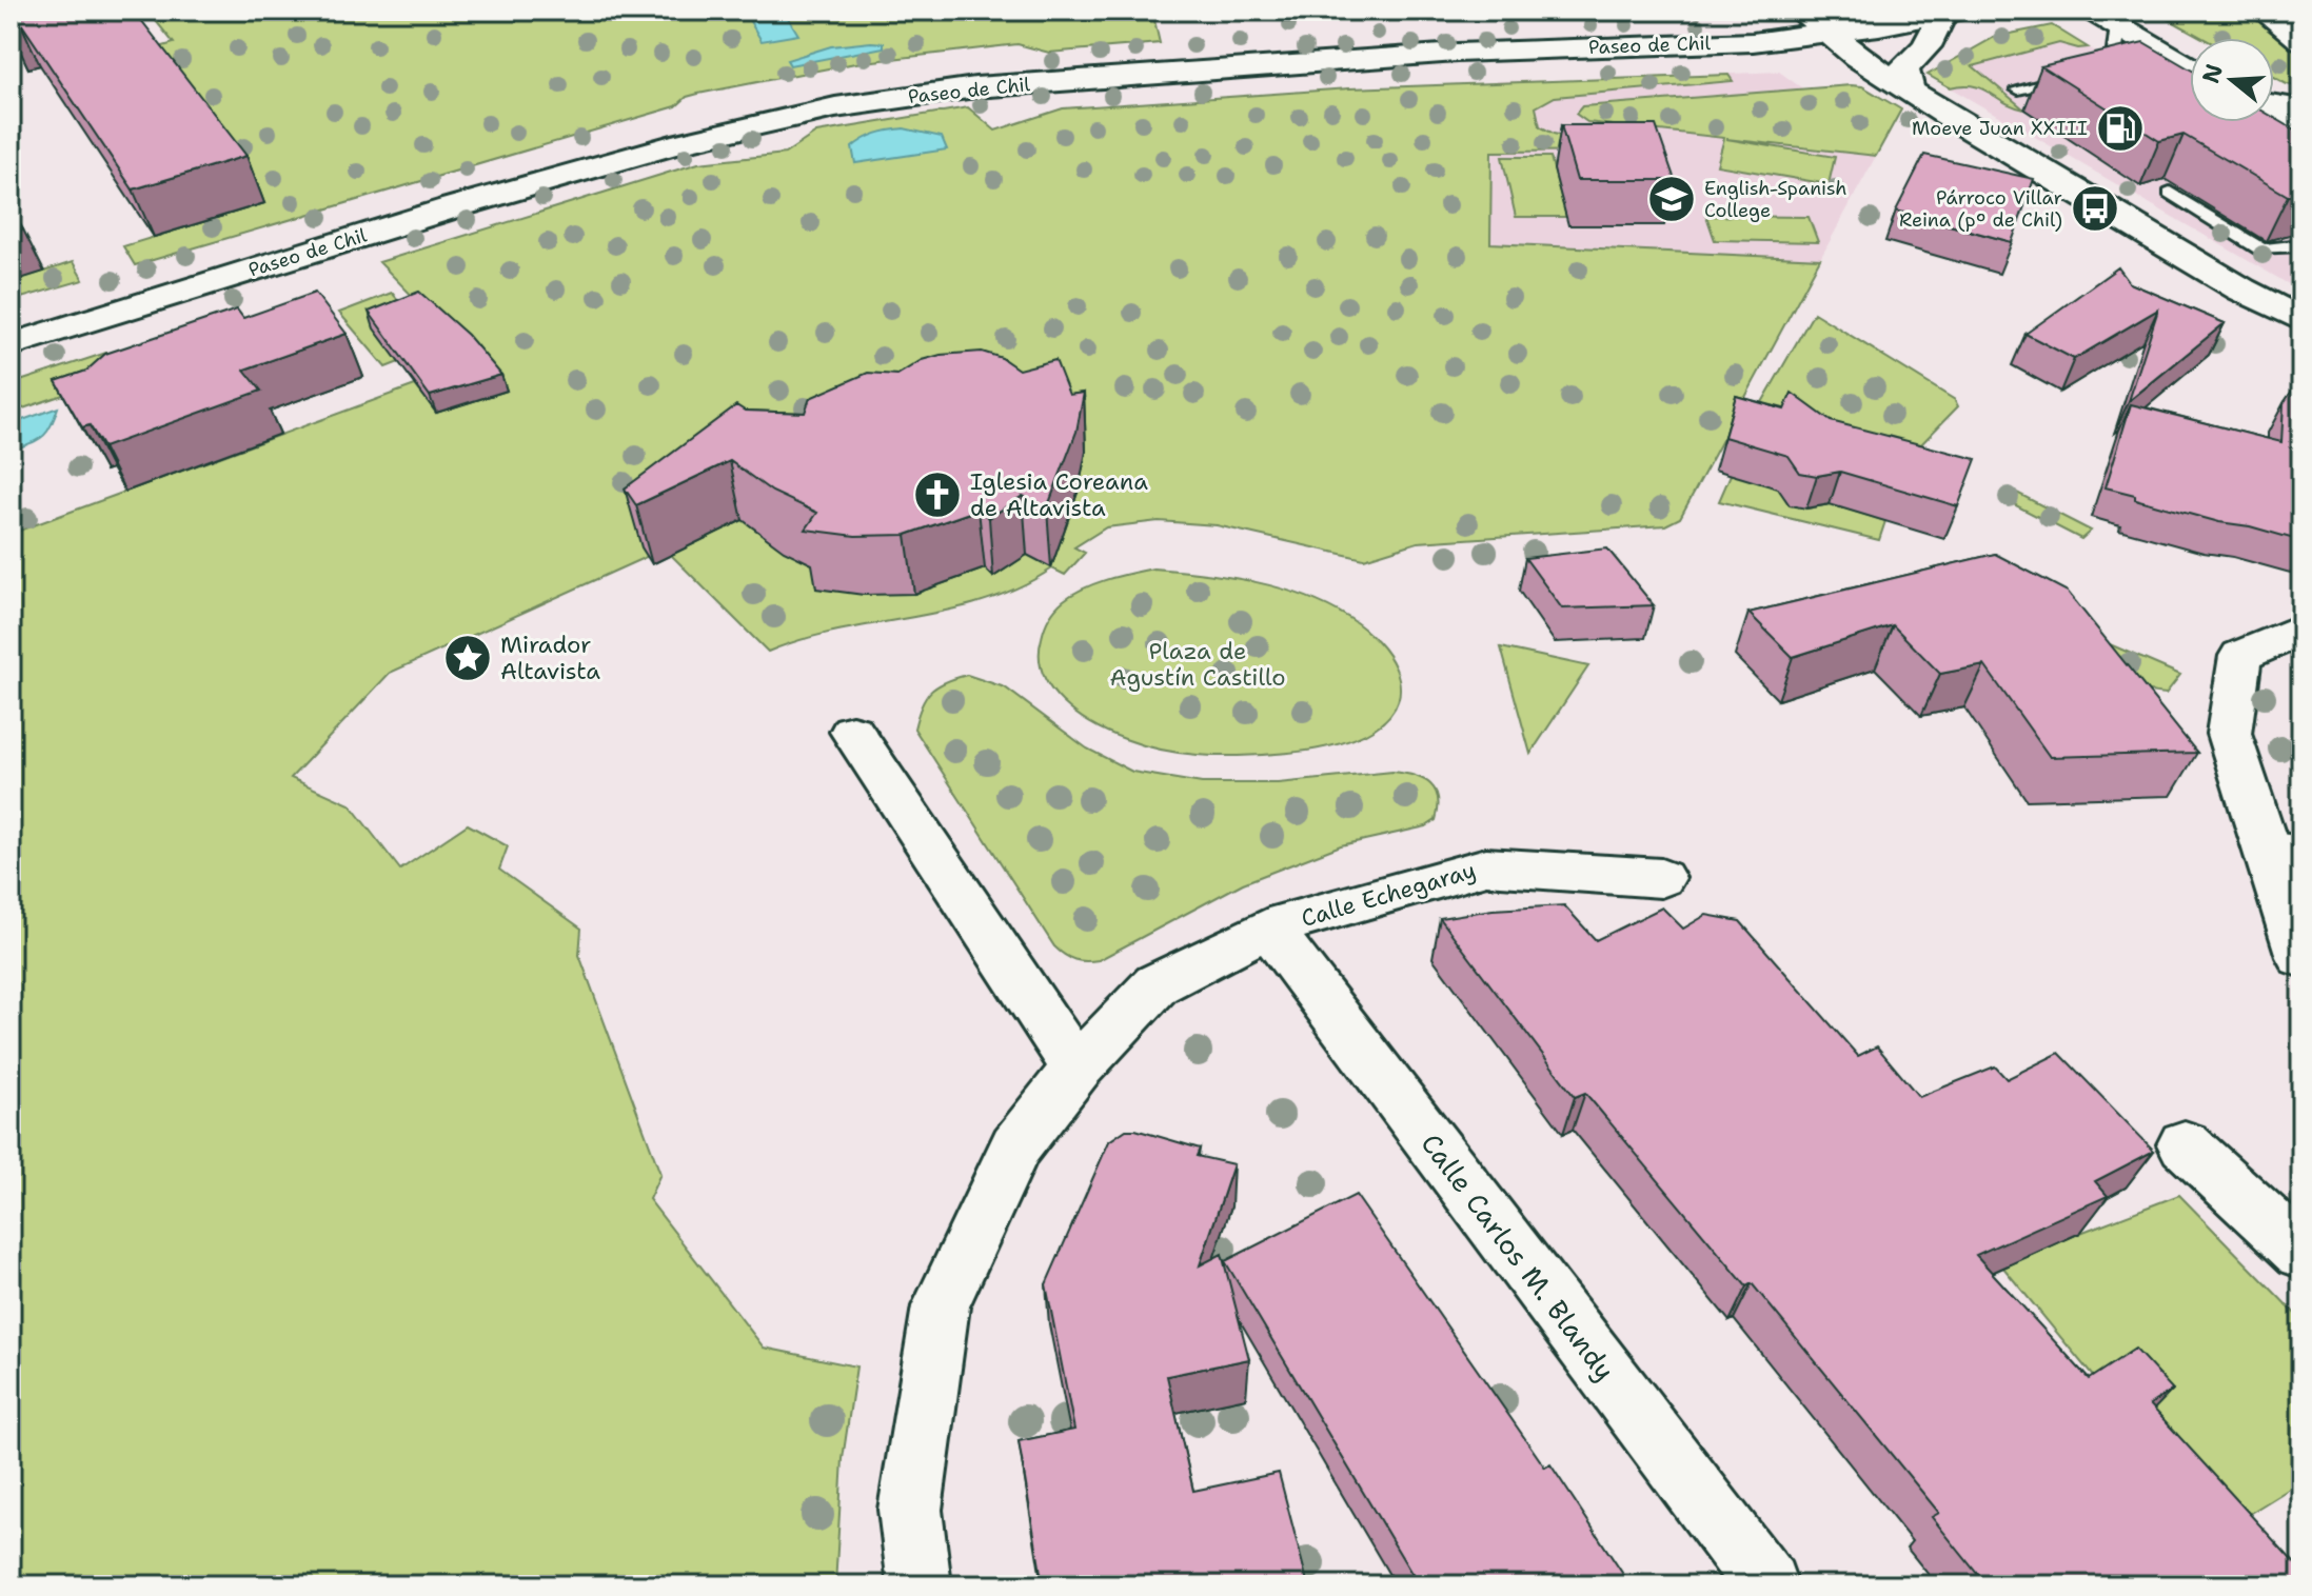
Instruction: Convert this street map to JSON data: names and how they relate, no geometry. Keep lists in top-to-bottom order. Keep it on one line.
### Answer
{"streets":{"street":["Paseo de Chil","Calle Echegaray","Calle Carlos M. Blandy"]},"crossings":[["Calle Echegaray","Calle Carlos M. Blandy"]],"parks":["Plaza de Agustín Castillo"],"places":{"fuel station":["Moeve Juan XXIII"],"school or university":["English-Spanish College"],"bus stop":["Párroco Villar Reina (pº de Chil)"],"church":["Iglesia Coreana de Altavista"],"place":["Mirador Altavista"]},"north":"left"}
